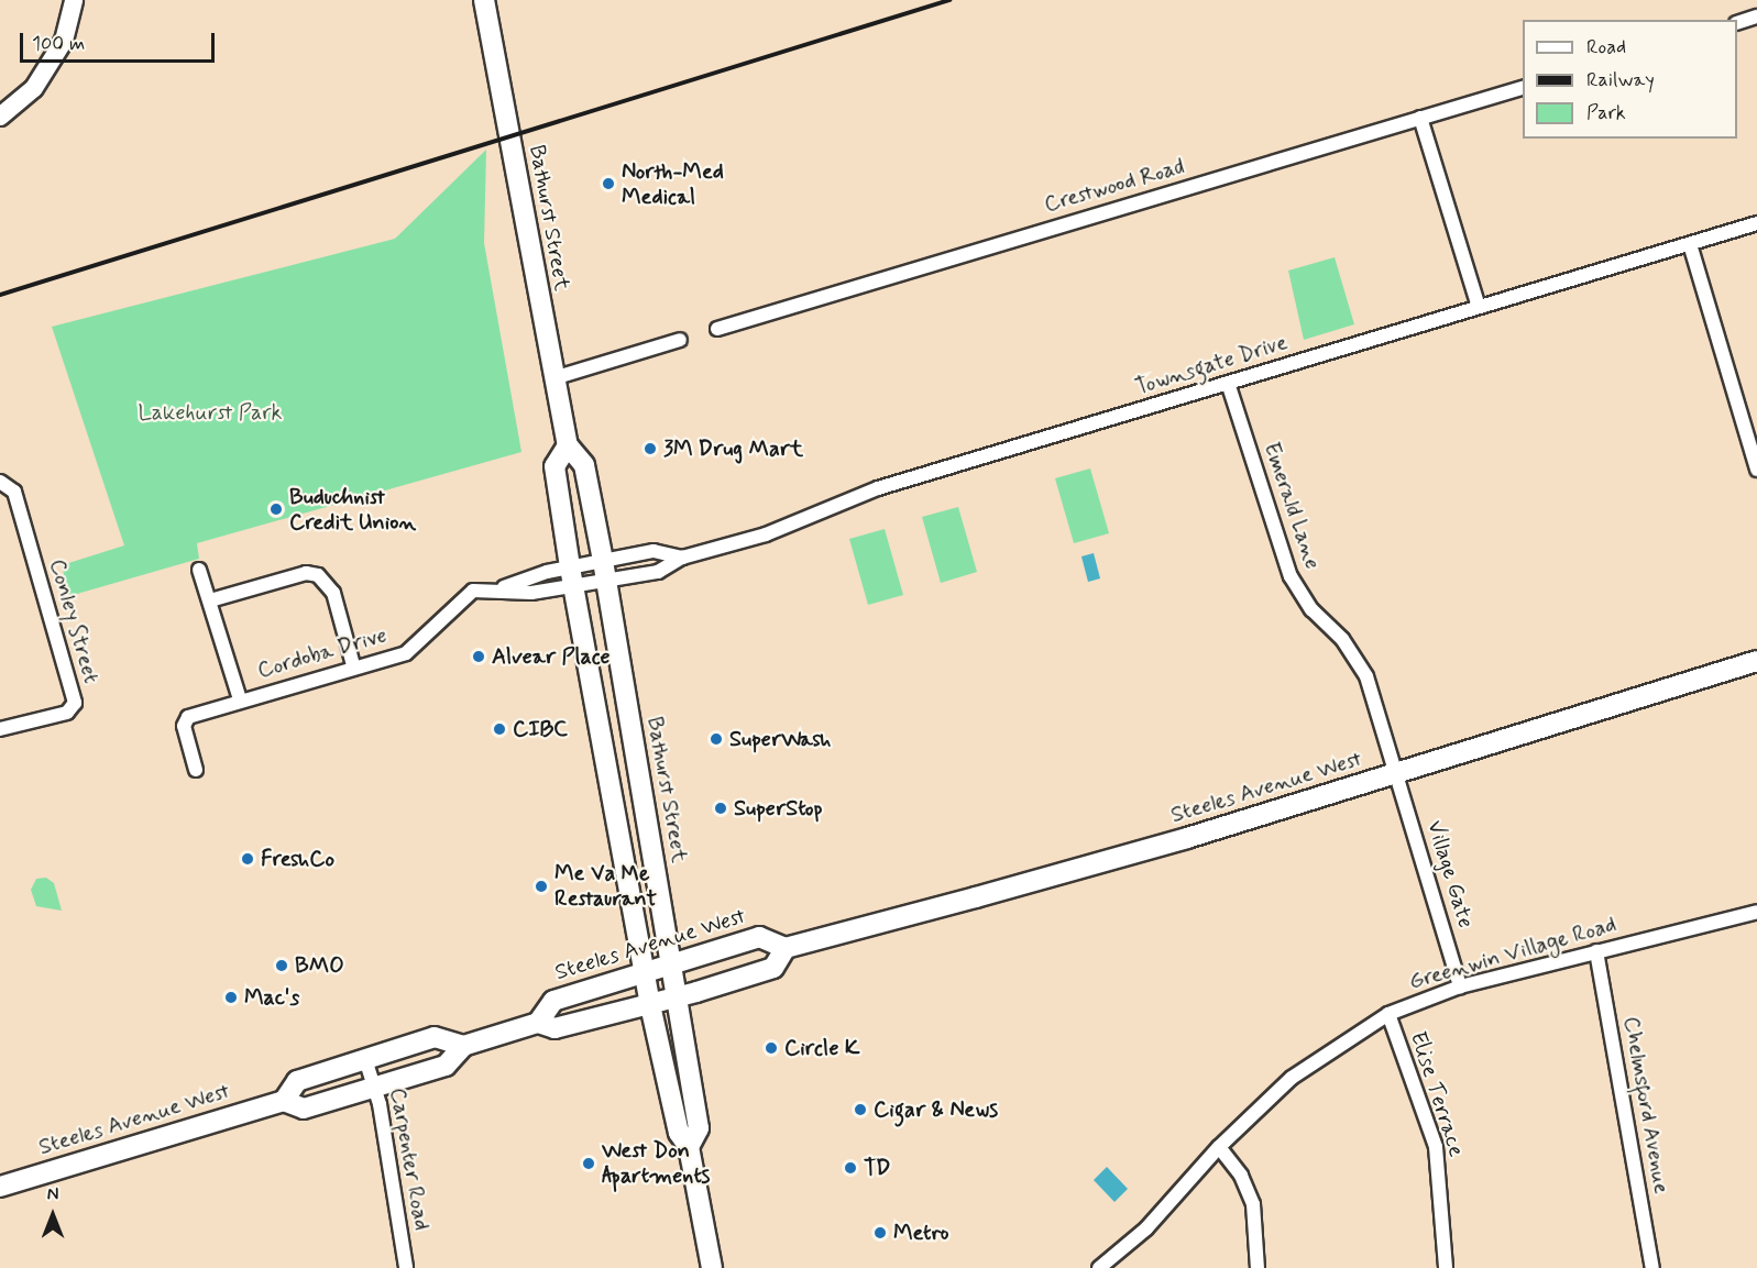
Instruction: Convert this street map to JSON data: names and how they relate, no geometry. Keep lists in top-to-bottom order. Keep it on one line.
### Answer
{"streets":{"main road":["Bathurst Street","Steeles Avenue West"],"street":["Crestwood Road","Townsgate Drive","Emerald Lane","Conley Street","Cordoba Drive","Village Gate","Greenwin Village Road","Elise Terrace","Chelmsford Avenue","Carpenter Road"]},"crossings":[["Bathurst Street","Townsgate Drive"],["Bathurst Street","Cordoba Drive"],["Bathurst Street","Steeles Avenue West"],["Townsgate Drive","Emerald Lane"],["Townsgate Drive","Cordoba Drive"],["Emerald Lane","Steeles Avenue West"],["Emerald Lane","Village Gate"],["Steeles Avenue West","Village Gate"],["Steeles Avenue West","Carpenter Road"],["Village Gate","Greenwin Village Road"],["Greenwin Village Road","Elise Terrace"],["Greenwin Village Road","Chelmsford Avenue"]],"parks":["Lakehurst Park"],"places":["North-Med Medical","3M Drug Mart","Buduchnist Credit Union","Alvear Place","CIBC","SuperWash","SuperStop","FreshCo","Me Va Me Restaurant","BMO","Mac's","Circle K","Cigar & News","West Don Apartments","TD","Metro"],"legend":["Road","Railway","Park"],"scale_bar":"100 m","north":"top"}
